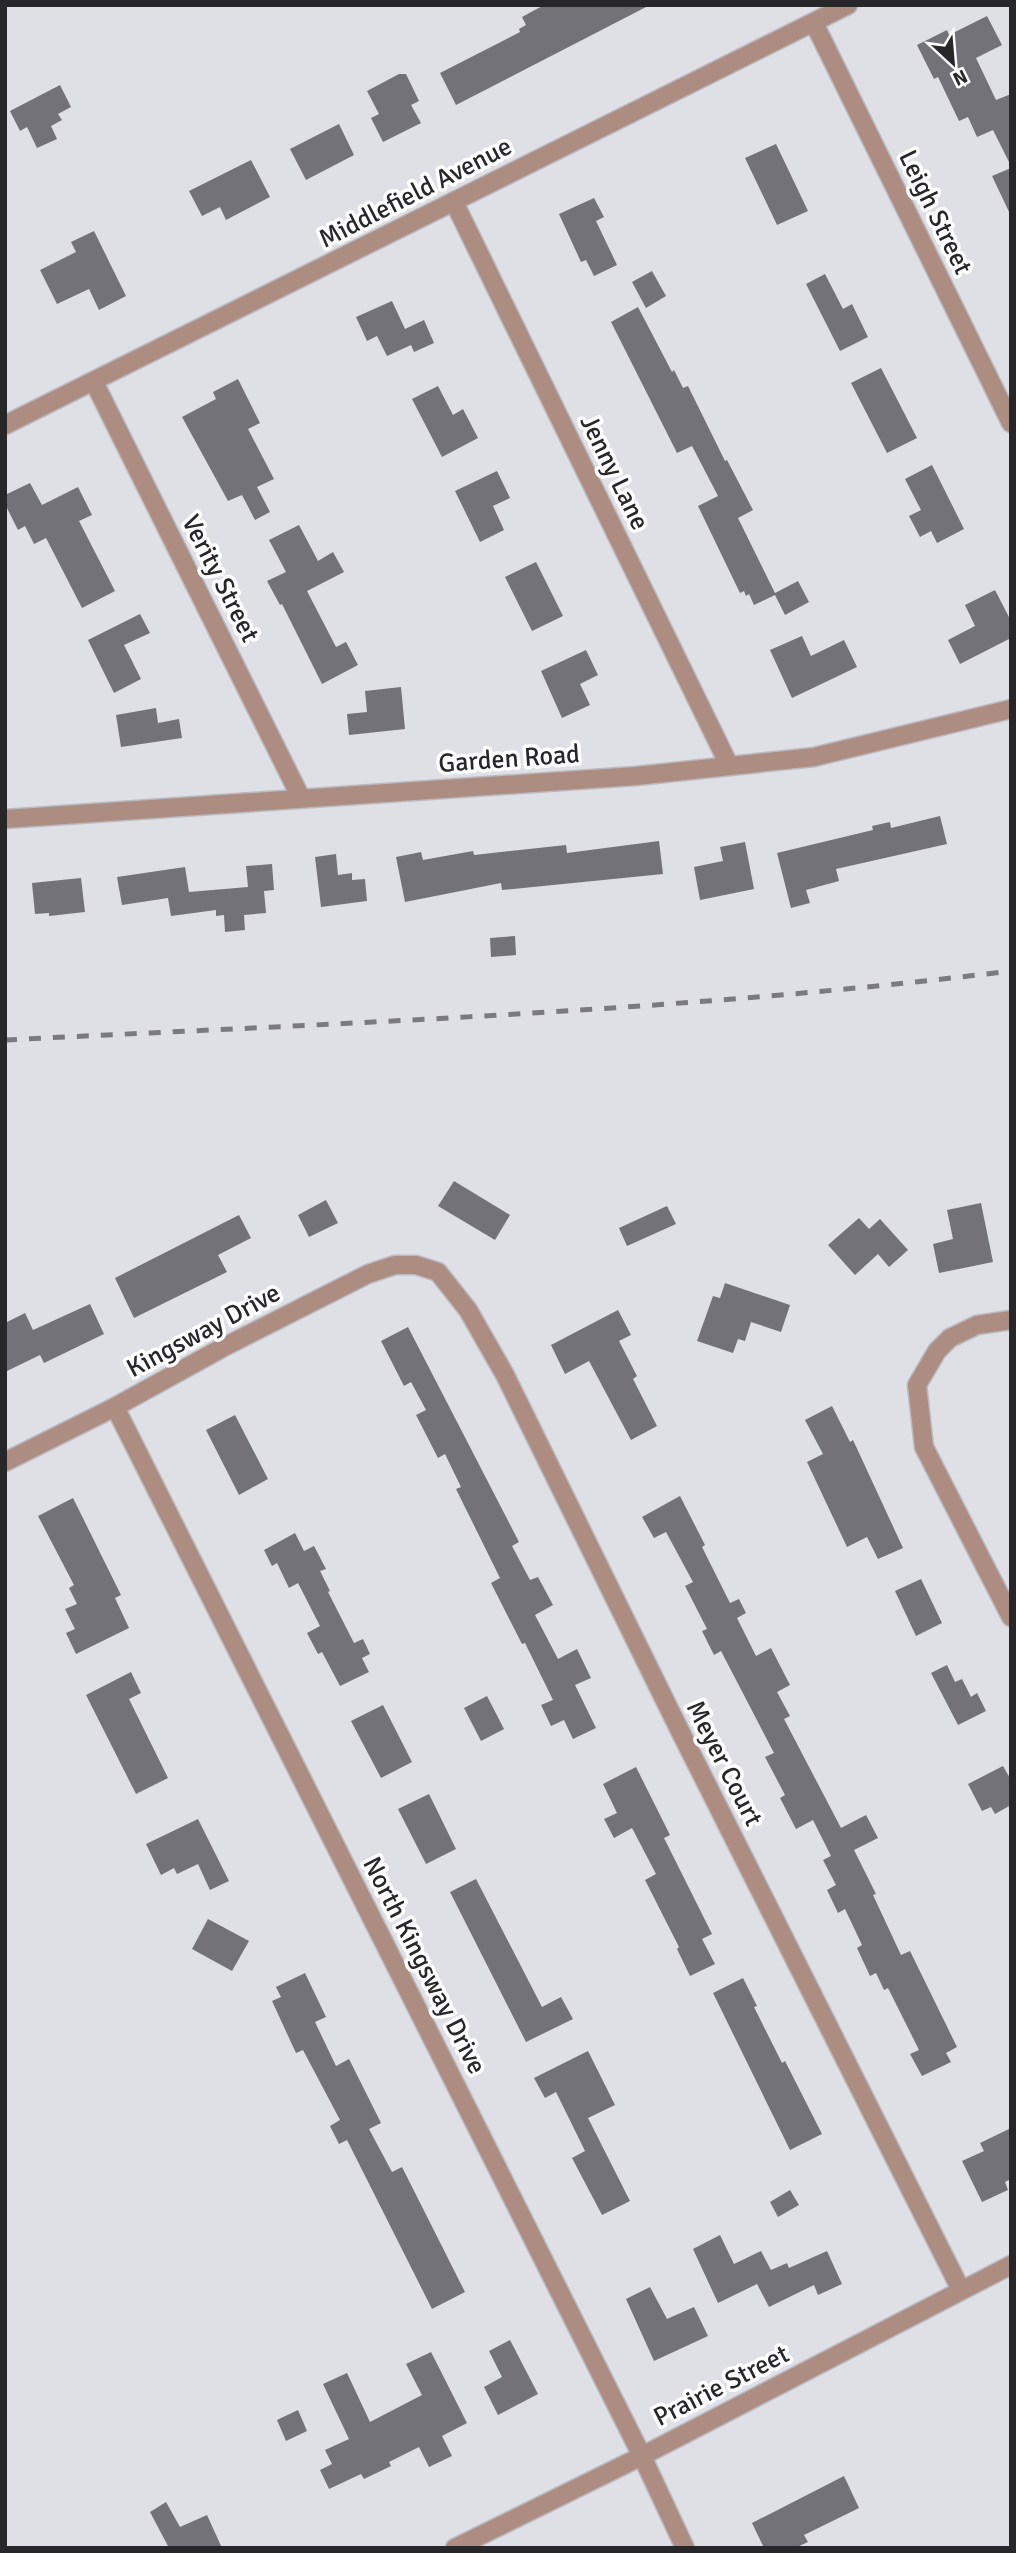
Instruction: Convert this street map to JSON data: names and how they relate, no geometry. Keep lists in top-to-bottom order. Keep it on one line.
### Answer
{"streets":{"street":["Middlefield Avenue","Leigh Street","Jenny Lane","Verity Street","Garden Road","Kingsway Drive","Meyer Court","North Kingsway Drive","Prairie Street"]},"crossings":[["Middlefield Avenue","Leigh Street"],["Middlefield Avenue","Jenny Lane"],["Middlefield Avenue","Verity Street"],["Jenny Lane","Garden Road"],["Verity Street","Garden Road"],["Kingsway Drive","Meyer Court"],["Kingsway Drive","North Kingsway Drive"],["Meyer Court","Prairie Street"],["North Kingsway Drive","Prairie Street"]],"north":"bottom right"}
